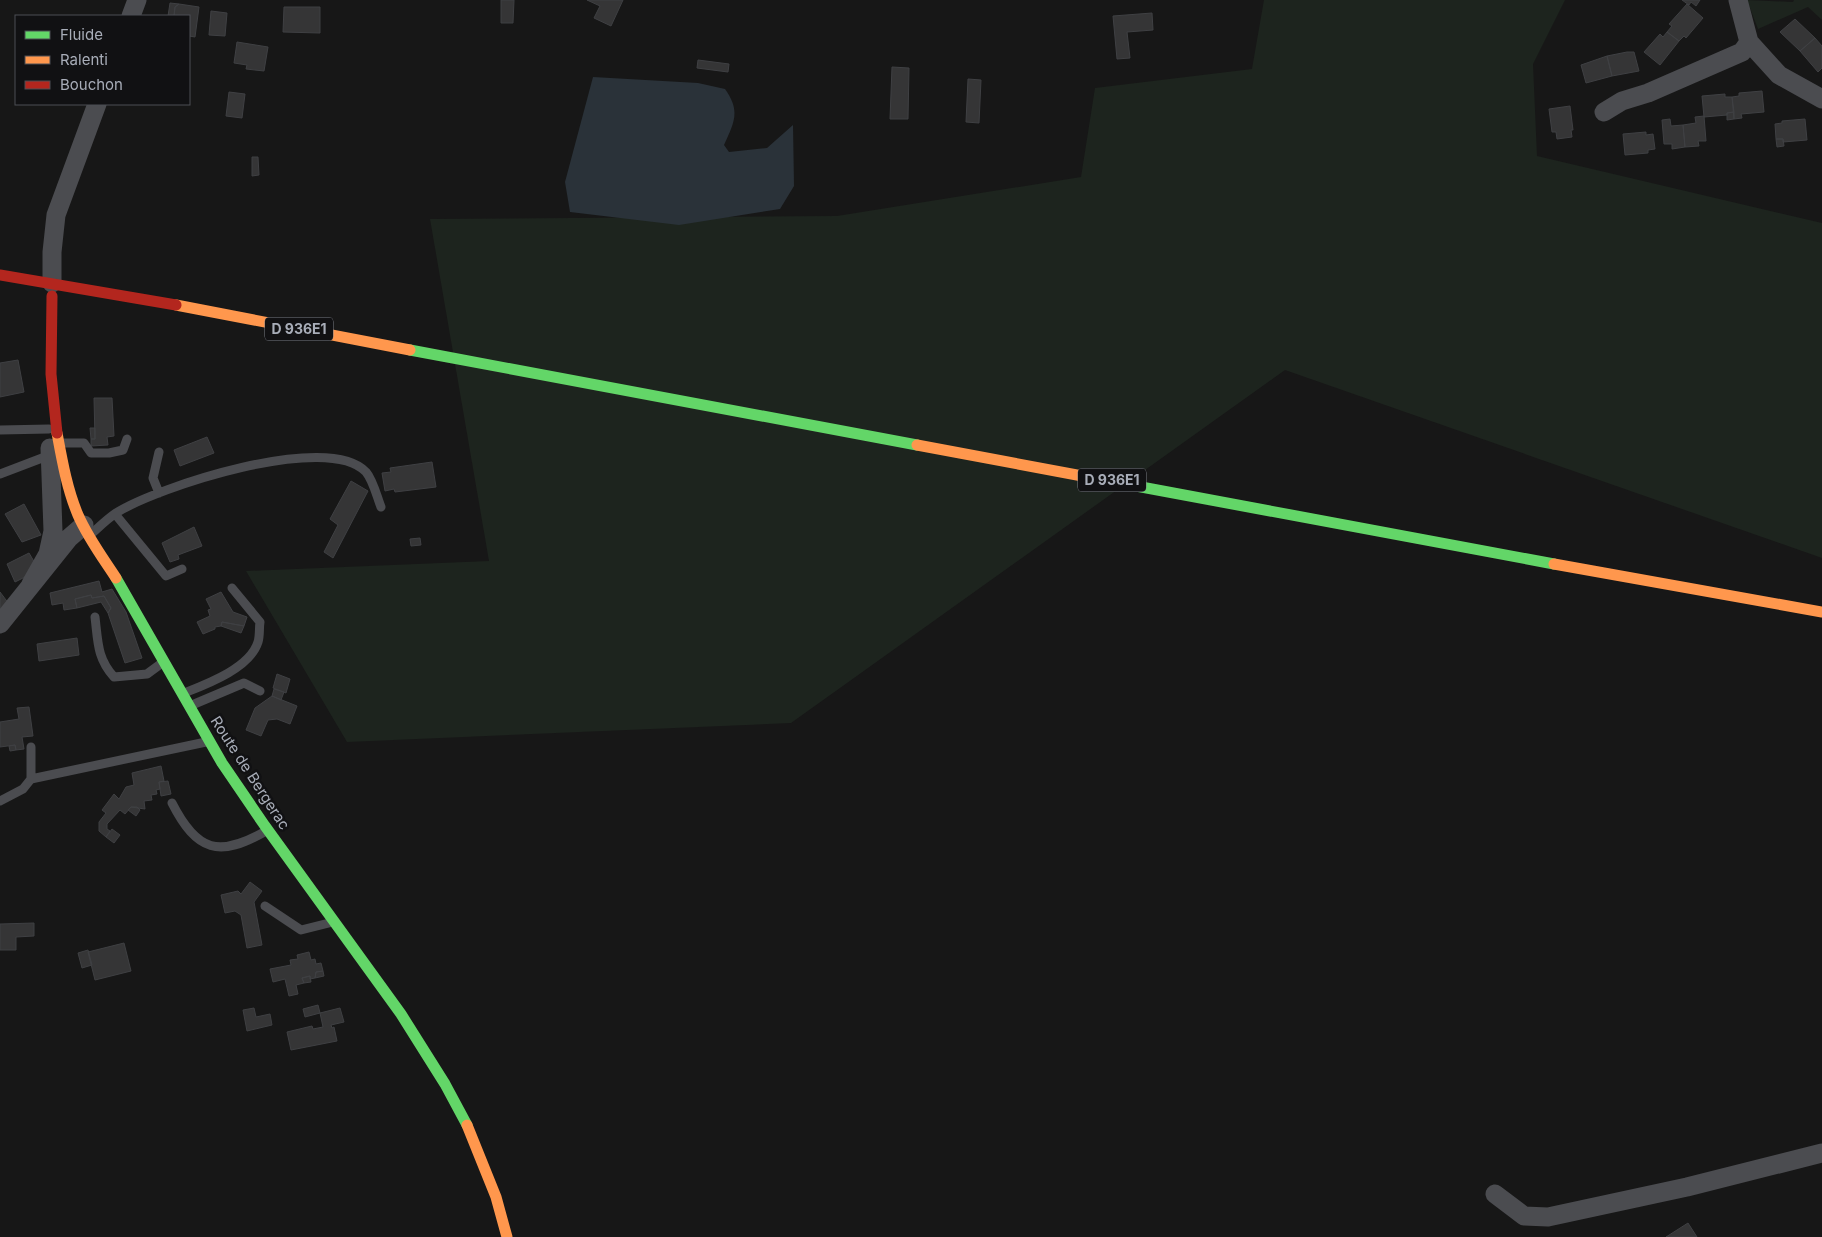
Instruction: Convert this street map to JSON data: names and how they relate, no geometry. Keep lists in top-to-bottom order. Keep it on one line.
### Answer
{"streets":{"main road":["D 936E1","Route de Bergerac"]},"crossings":[["D 936E1","Route de Bergerac"]],"legend":["Fluide","Ralenti","Bouchon"]}
